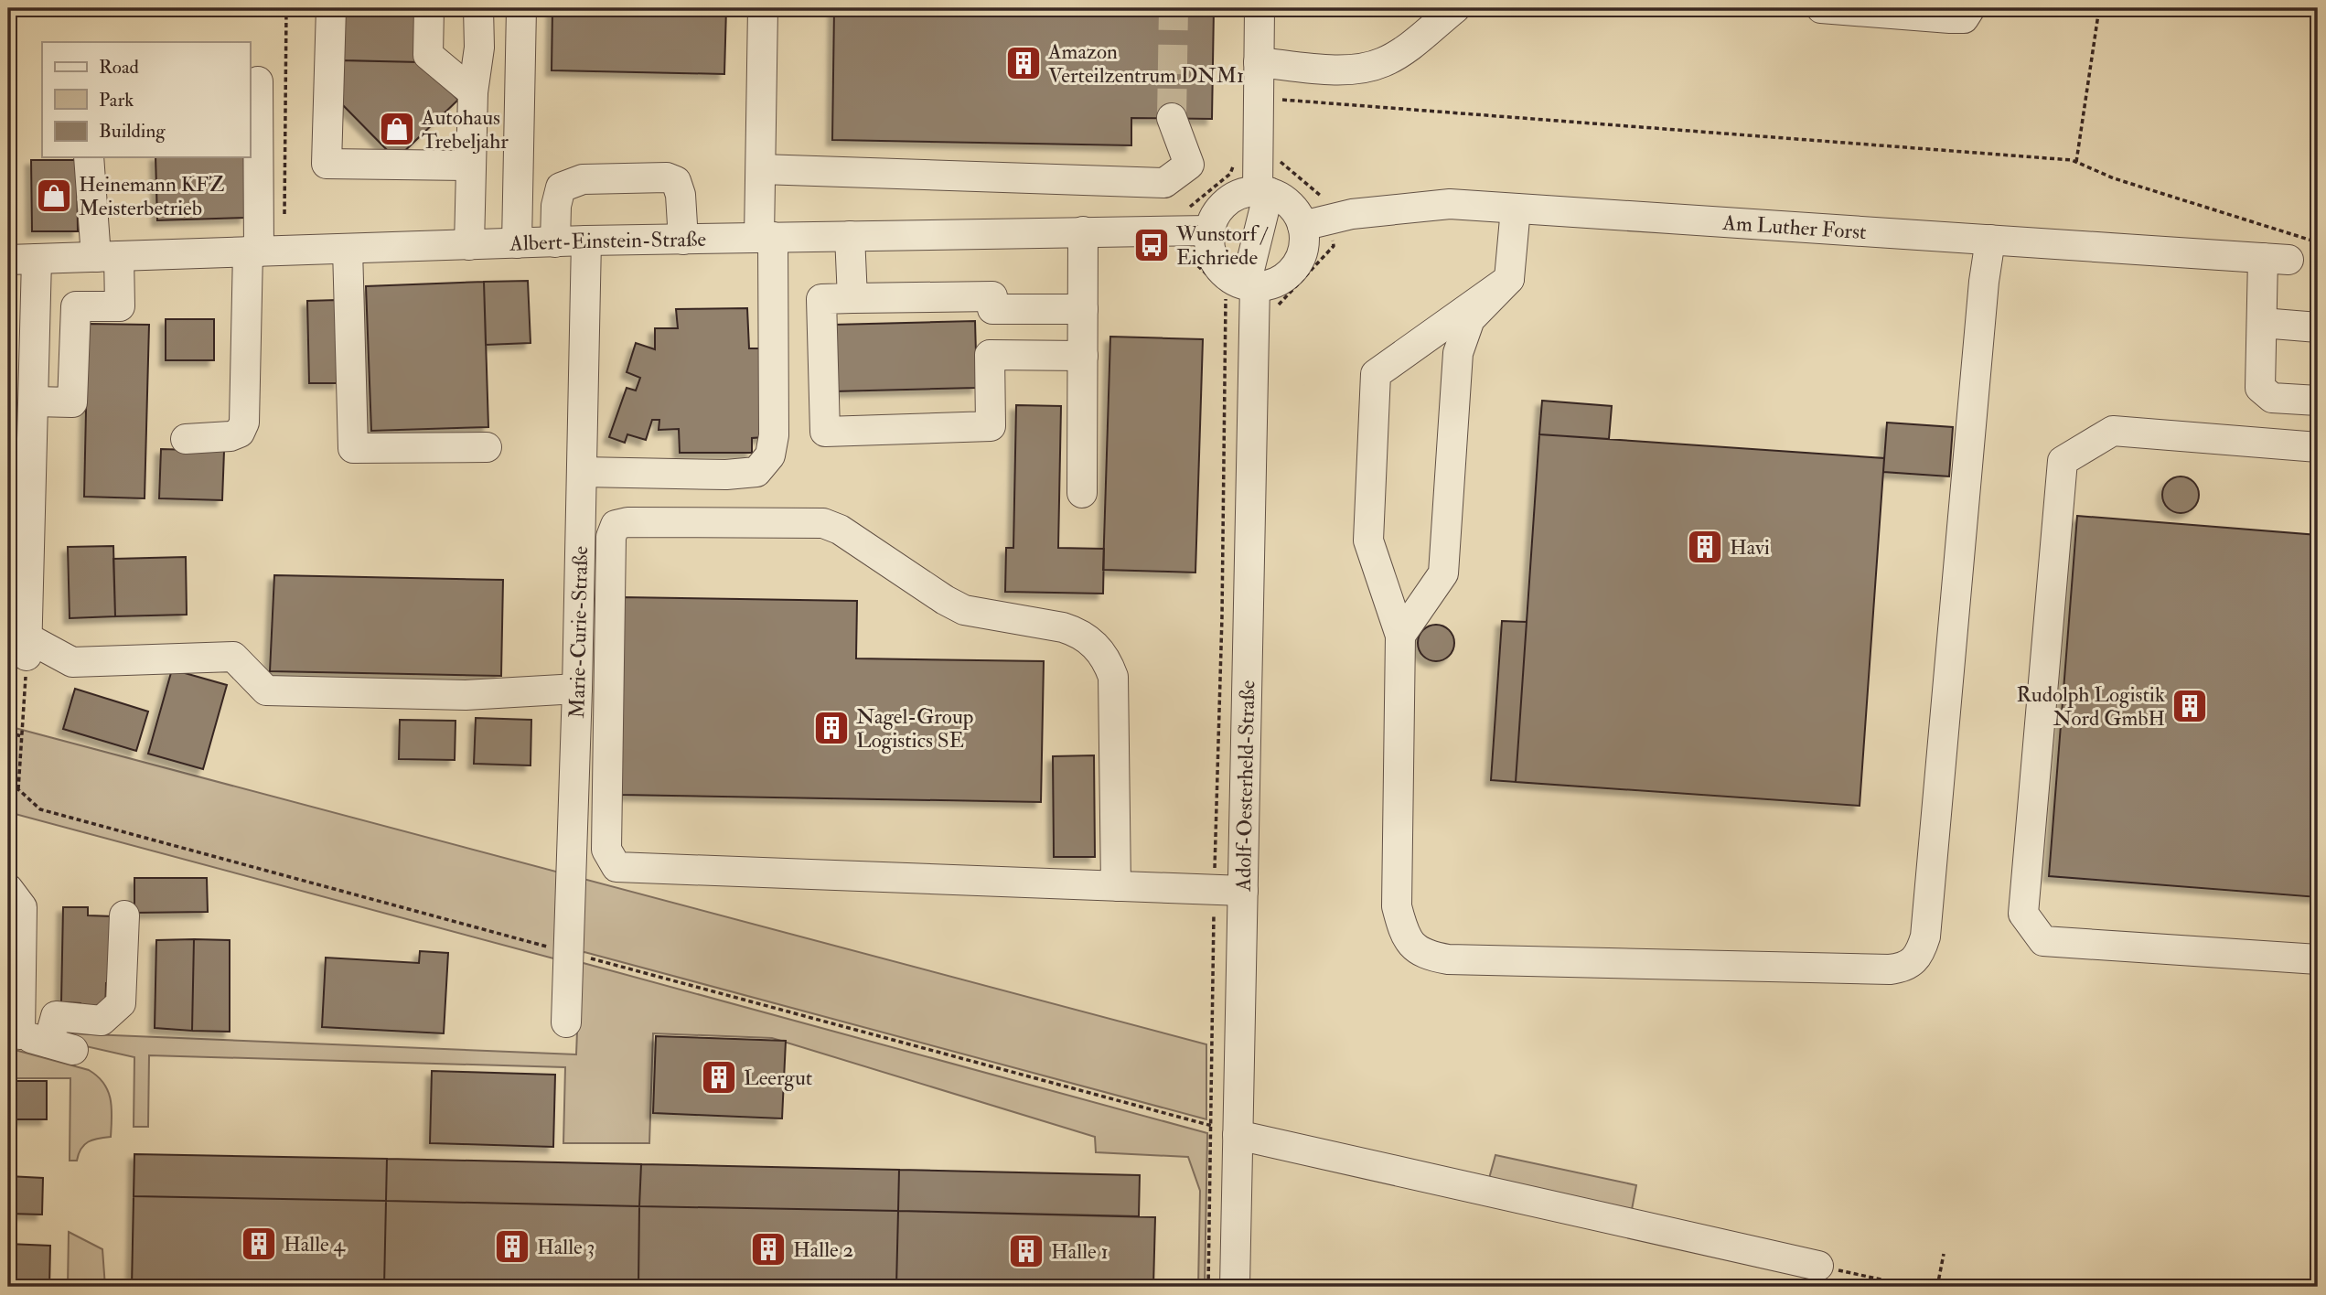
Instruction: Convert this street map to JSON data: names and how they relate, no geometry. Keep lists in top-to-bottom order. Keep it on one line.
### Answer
{"streets":{"street":["Am Luther Forst","Albert-Einstein-Straße","Marie-Curie-Straße","Adolf-Oesterheld-Straße"]},"crossings":[["Albert-Einstein-Straße","Marie-Curie-Straße"]],"places":{"building":["Amazon Verteilzentrum DNM1","Havi","Rudolph Logistik Nord GmbH","Nagel-Group Logistics SE","Leergut","Halle 4","Halle 3","Halle 2","Halle 1"],"shop":["Autohaus Trebeljahr","Heinemann KFZ Meisterbetrieb"],"bus stop":["Wunstorf / Eichriede"]},"legend":["Road","Park","Building"]}
